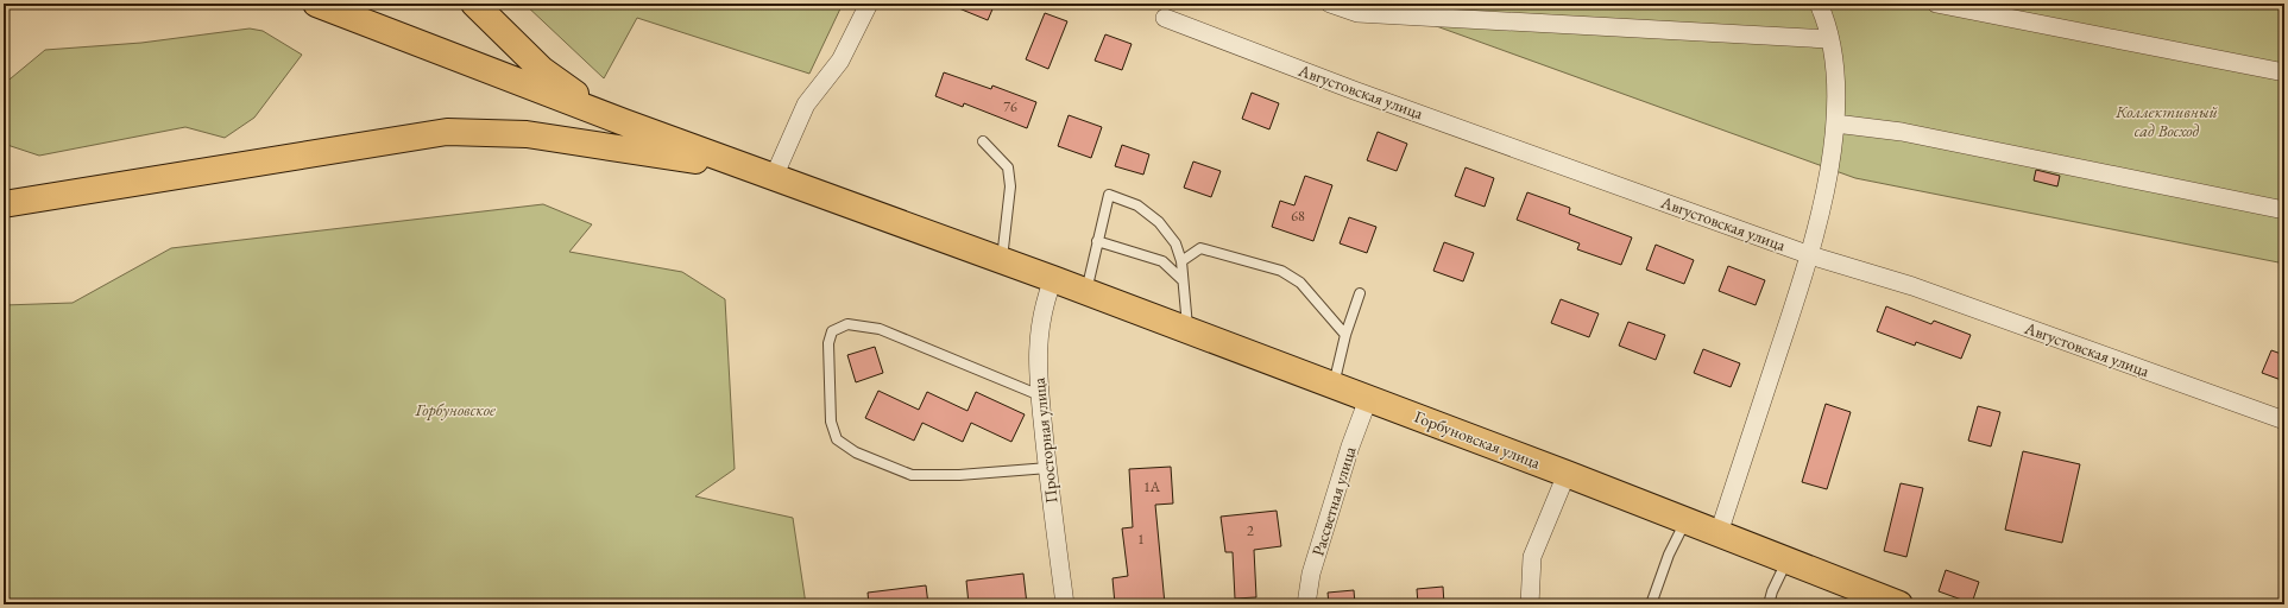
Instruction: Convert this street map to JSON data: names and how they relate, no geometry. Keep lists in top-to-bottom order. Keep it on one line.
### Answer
{"streets":{"main road":["Горбуновская улица"],"street":["Августовская улица","Просторная улица","Рассветная улица"]},"crossings":[["Горбуновская улица","Просторная улица"],["Горбуновская улица","Рассветная улица"]],"parks":["Коллективный сад Восход","Горбуновское"],"house_numbers":["76","68","1А","2","1"]}
